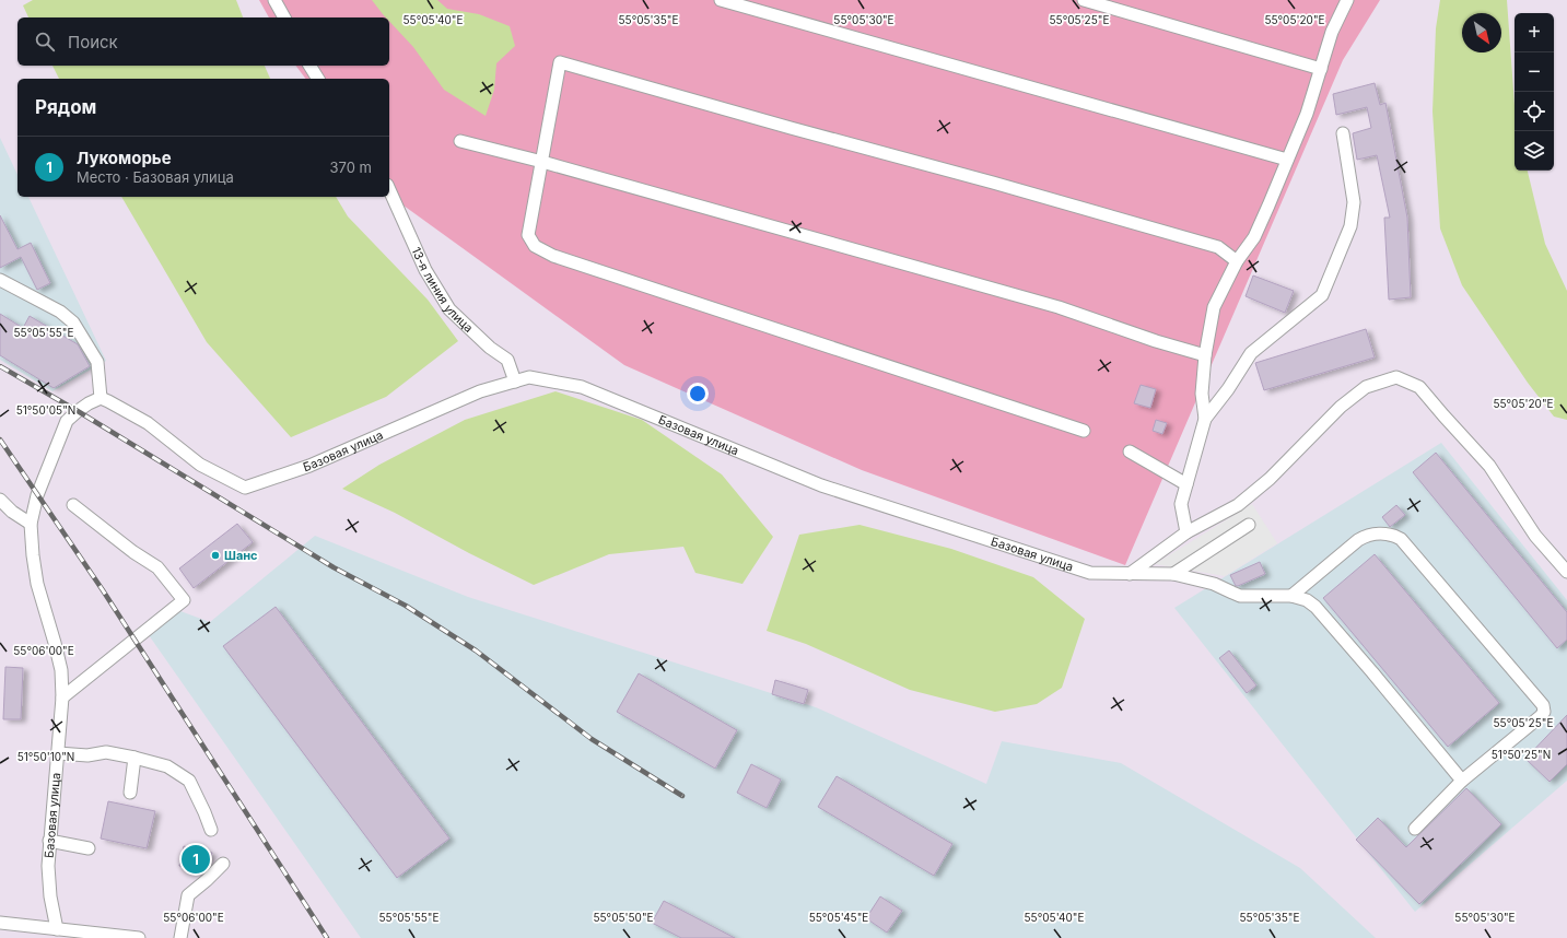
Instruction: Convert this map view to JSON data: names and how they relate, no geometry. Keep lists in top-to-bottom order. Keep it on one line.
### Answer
{"streets":{"street":["13-я линия улица","Базовая улица"]},"crossings":[["13-я линия улица","Базовая улица"]],"places":["Шанс"],"north":"bottom right","page":{"map_buttons":["+","−"],"search":"Поиск","heading":"Рядом","list":[{"mark":"1","name":"Лукоморье","note":"Место · Базовая улица","value":"370 m"}],"pins":"1"},"coordinates":["55°05'40\"E","55°05'35\"E","55°05'25\"E","55°05'20\"E","55°05'30\"E","55°05'55\"E","51°50'05\"N","55°06'00\"E","51°50'25\"N","51°50'10\"N","55°05'50\"E","55°05'45\"E"]}
